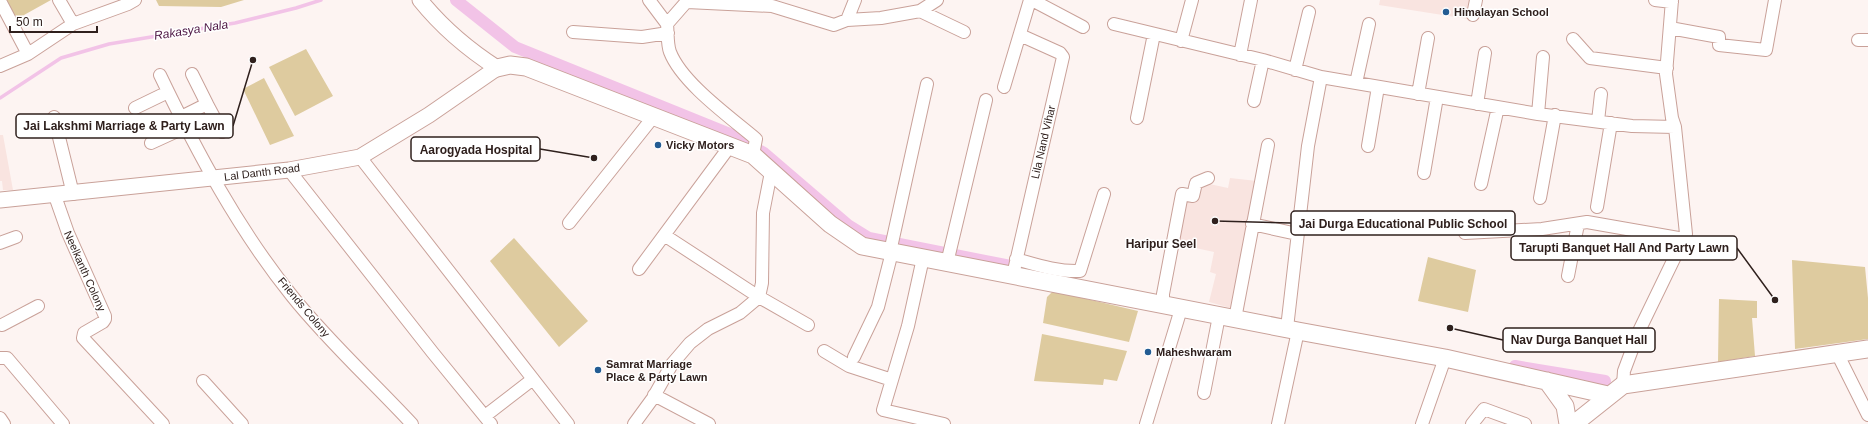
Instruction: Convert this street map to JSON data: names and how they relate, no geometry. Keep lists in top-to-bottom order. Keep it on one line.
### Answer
{"streets":{"street":["Lila Nand Vihar","Lal Danth Road","Neelkanth Colony","Friends Colony"]},"crossings":[["Lal Danth Road","Neelkanth Colony"],["Lal Danth Road","Friends Colony"]],"districts":["Haripur Seel"],"water":["Rakasya Nala"],"places":["Himalayan School","Jai Lakshmi Marriage & Party Lawn","Vicky Motors","Aarogyada Hospital","Jai Durga Educational Public School","Tarupti Banquet Hall And Party Lawn","Nav Durga Banquet Hall","Maheshwaram","Samrat Marriage Place & Party Lawn"],"scale_bar":"50 m"}
